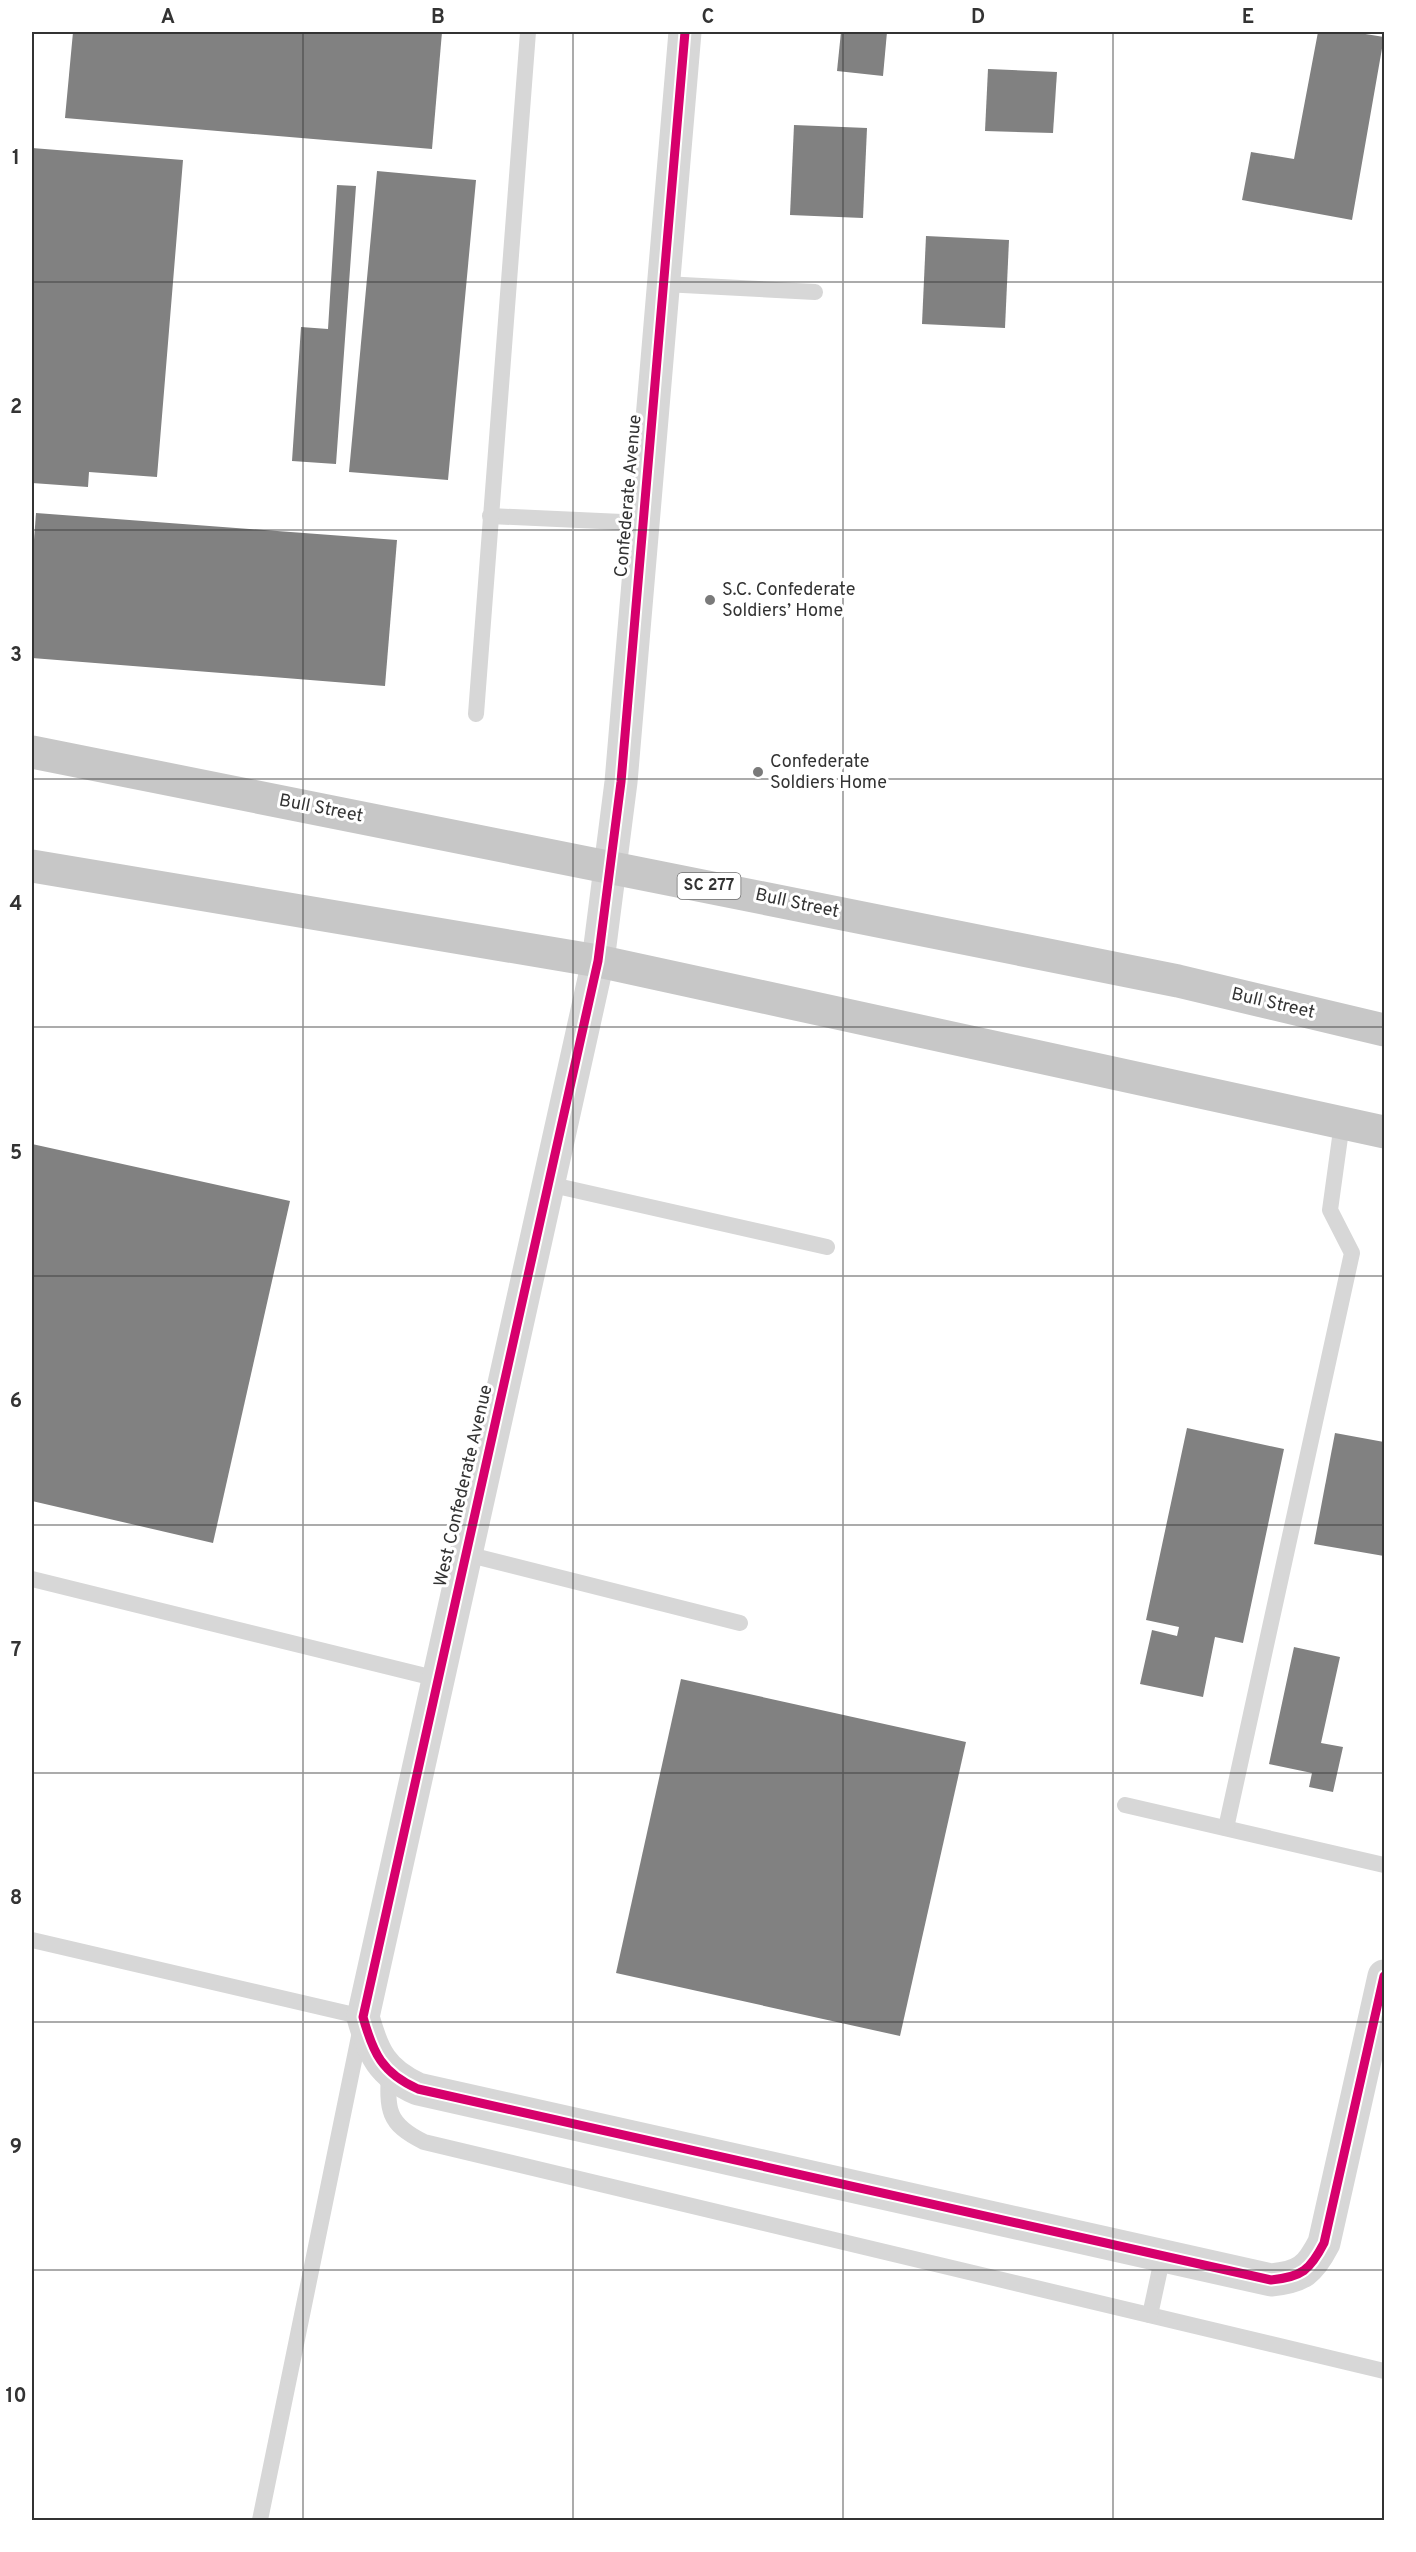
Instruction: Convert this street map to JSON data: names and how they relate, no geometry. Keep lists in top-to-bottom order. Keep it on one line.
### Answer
{"streets":{"highway":["Bull Street","SC 277"],"street":["Confederate Avenue","West Confederate Avenue"]},"crossings":[["Confederate Avenue","Bull Street"],["Confederate Avenue","West Confederate Avenue"]],"places":["S.C. Confederate Soldiers’ Home","Confederate Soldiers Home"],"grid":{"columns":["A","B","C","D","E"],"rows":["1","2","3","4","5","6","7","8","9","10"]}}
